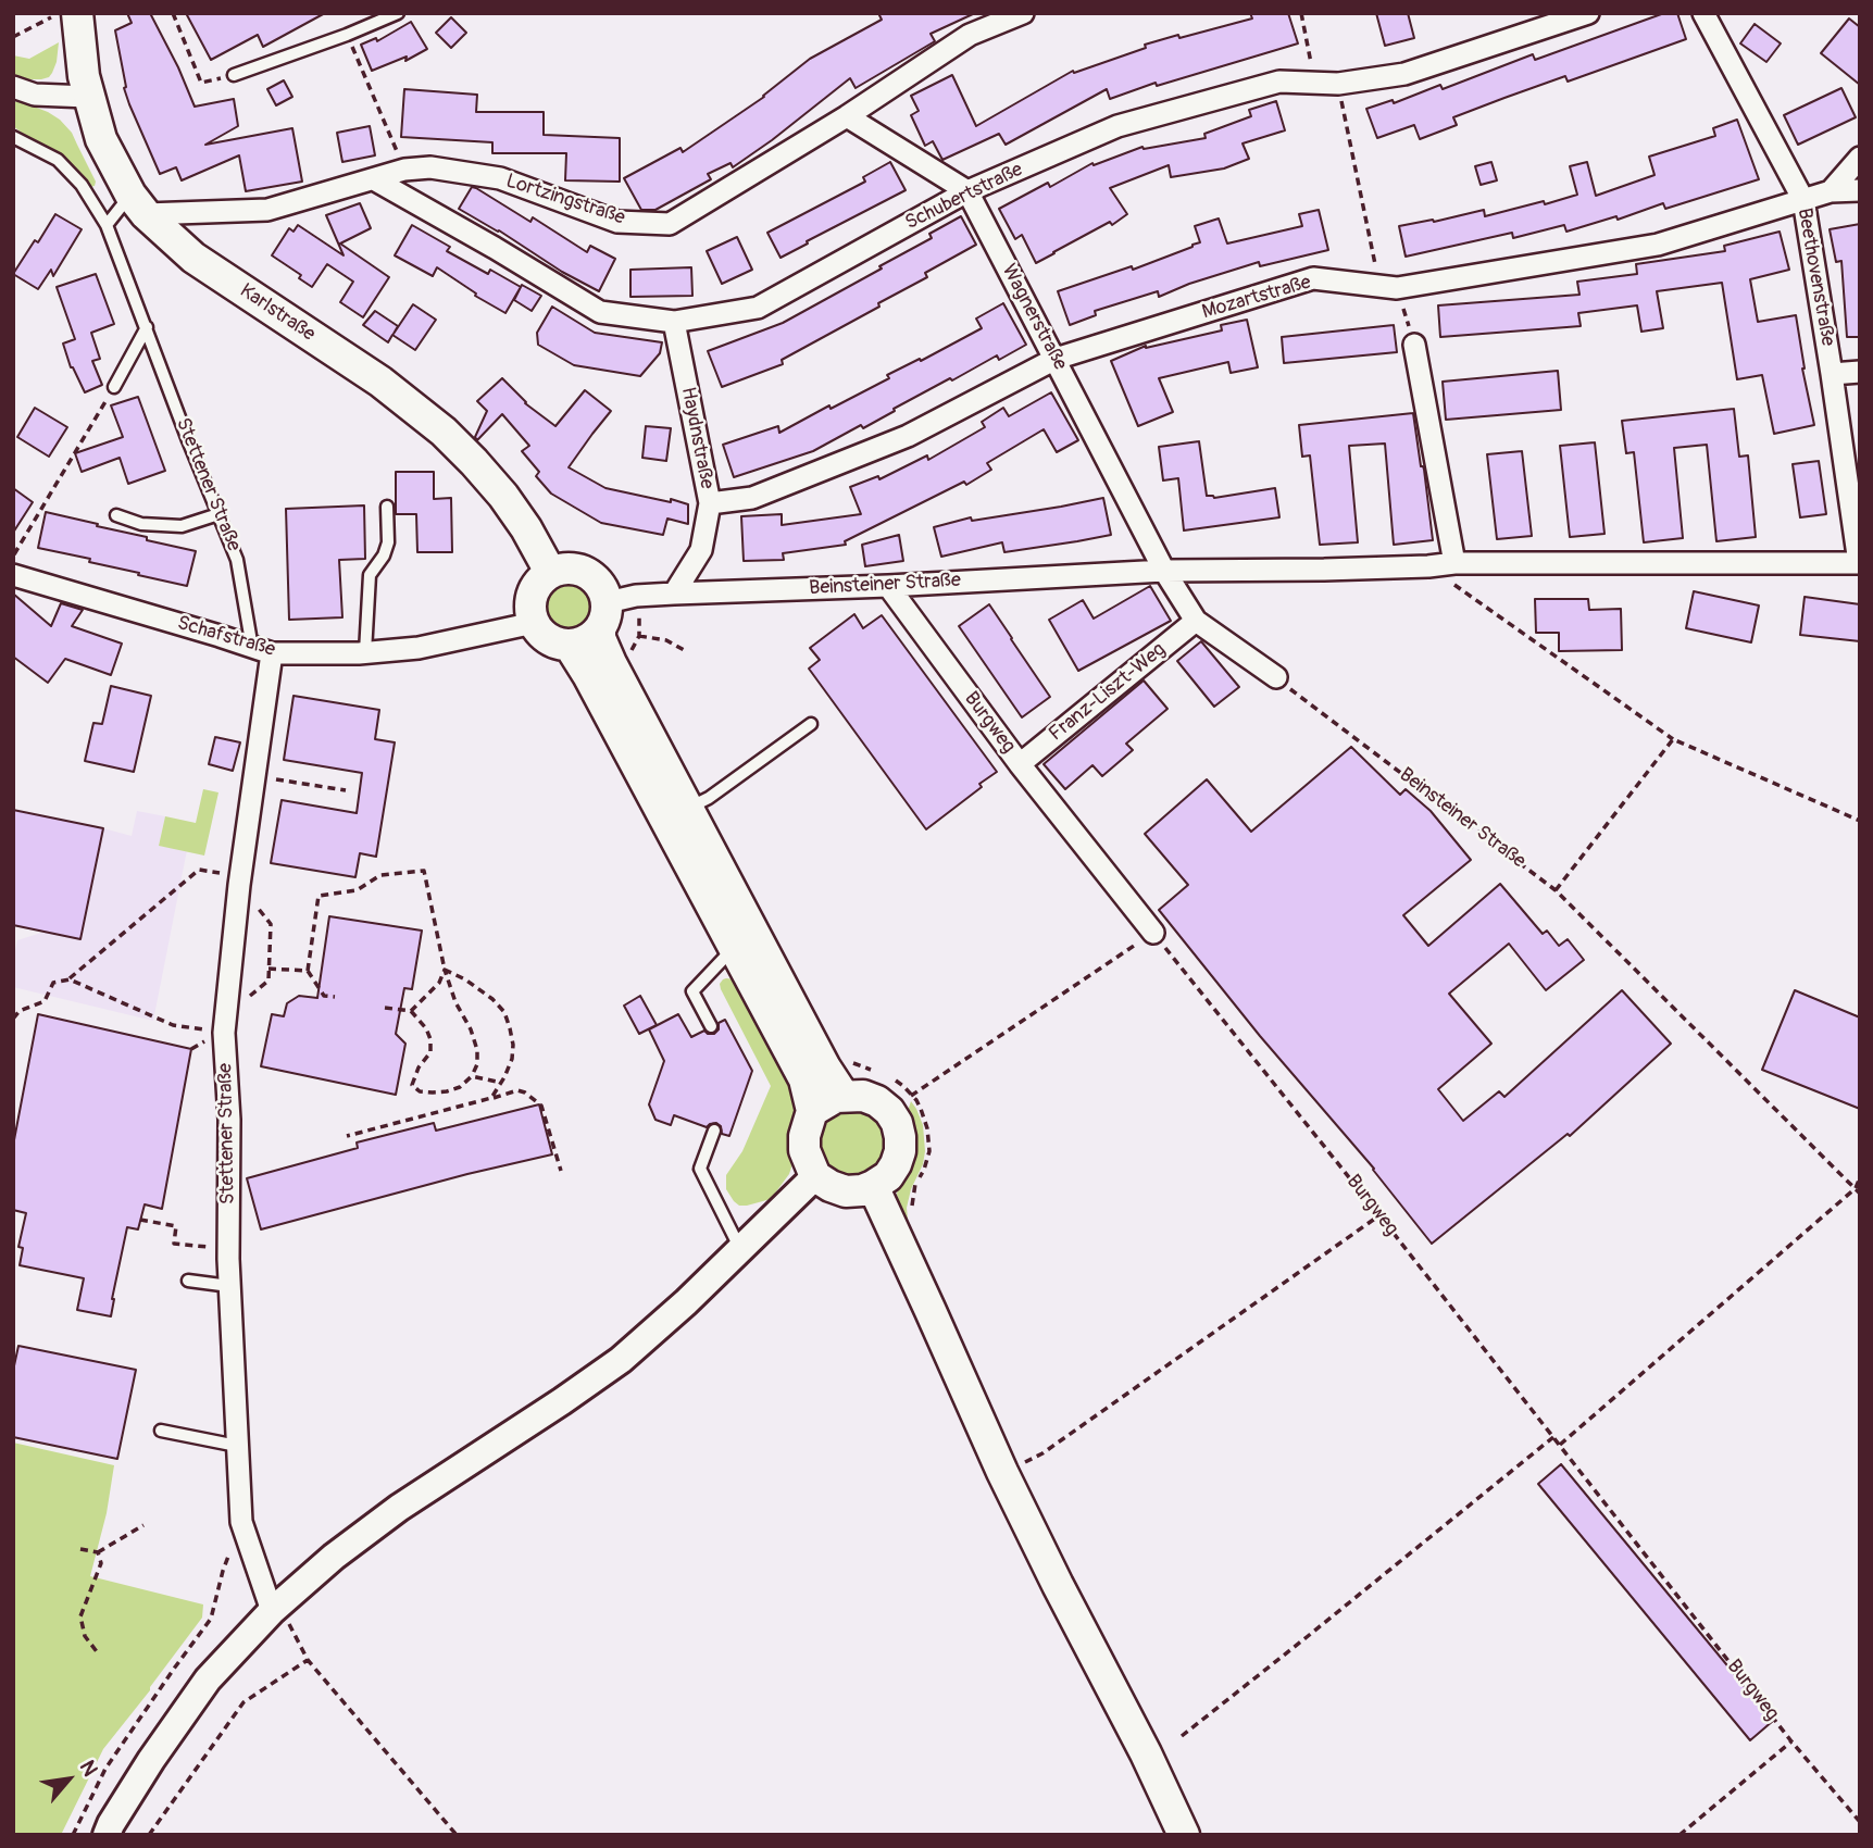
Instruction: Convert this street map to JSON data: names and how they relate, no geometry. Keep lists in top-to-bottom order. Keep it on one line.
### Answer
{"streets":{"main road":["Karlstraße"],"street":["Schubertstraße","Lortzingstraße","Beethovenstraße","Mozartstraße","Wagnerstraße","Haydnstraße","Stettener Straße","Beinsteiner Straße","Schafstraße","Franz-Liszt-Weg","Burgweg"]},"crossings":[["Schubertstraße","Lortzingstraße"],["Schubertstraße","Wagnerstraße"],["Schubertstraße","Haydnstraße"],["Lortzingstraße","Karlstraße"],["Beethovenstraße","Mozartstraße"],["Beethovenstraße","Beinsteiner Straße"],["Mozartstraße","Wagnerstraße"],["Mozartstraße","Haydnstraße"],["Karlstraße","Beinsteiner Straße"],["Karlstraße","Schafstraße"],["Wagnerstraße","Beinsteiner Straße"],["Haydnstraße","Beinsteiner Straße"],["Stettener Straße","Schafstraße"],["Beinsteiner Straße","Schafstraße"],["Beinsteiner Straße","Burgweg"],["Franz-Liszt-Weg","Burgweg"]],"north":"top right"}
